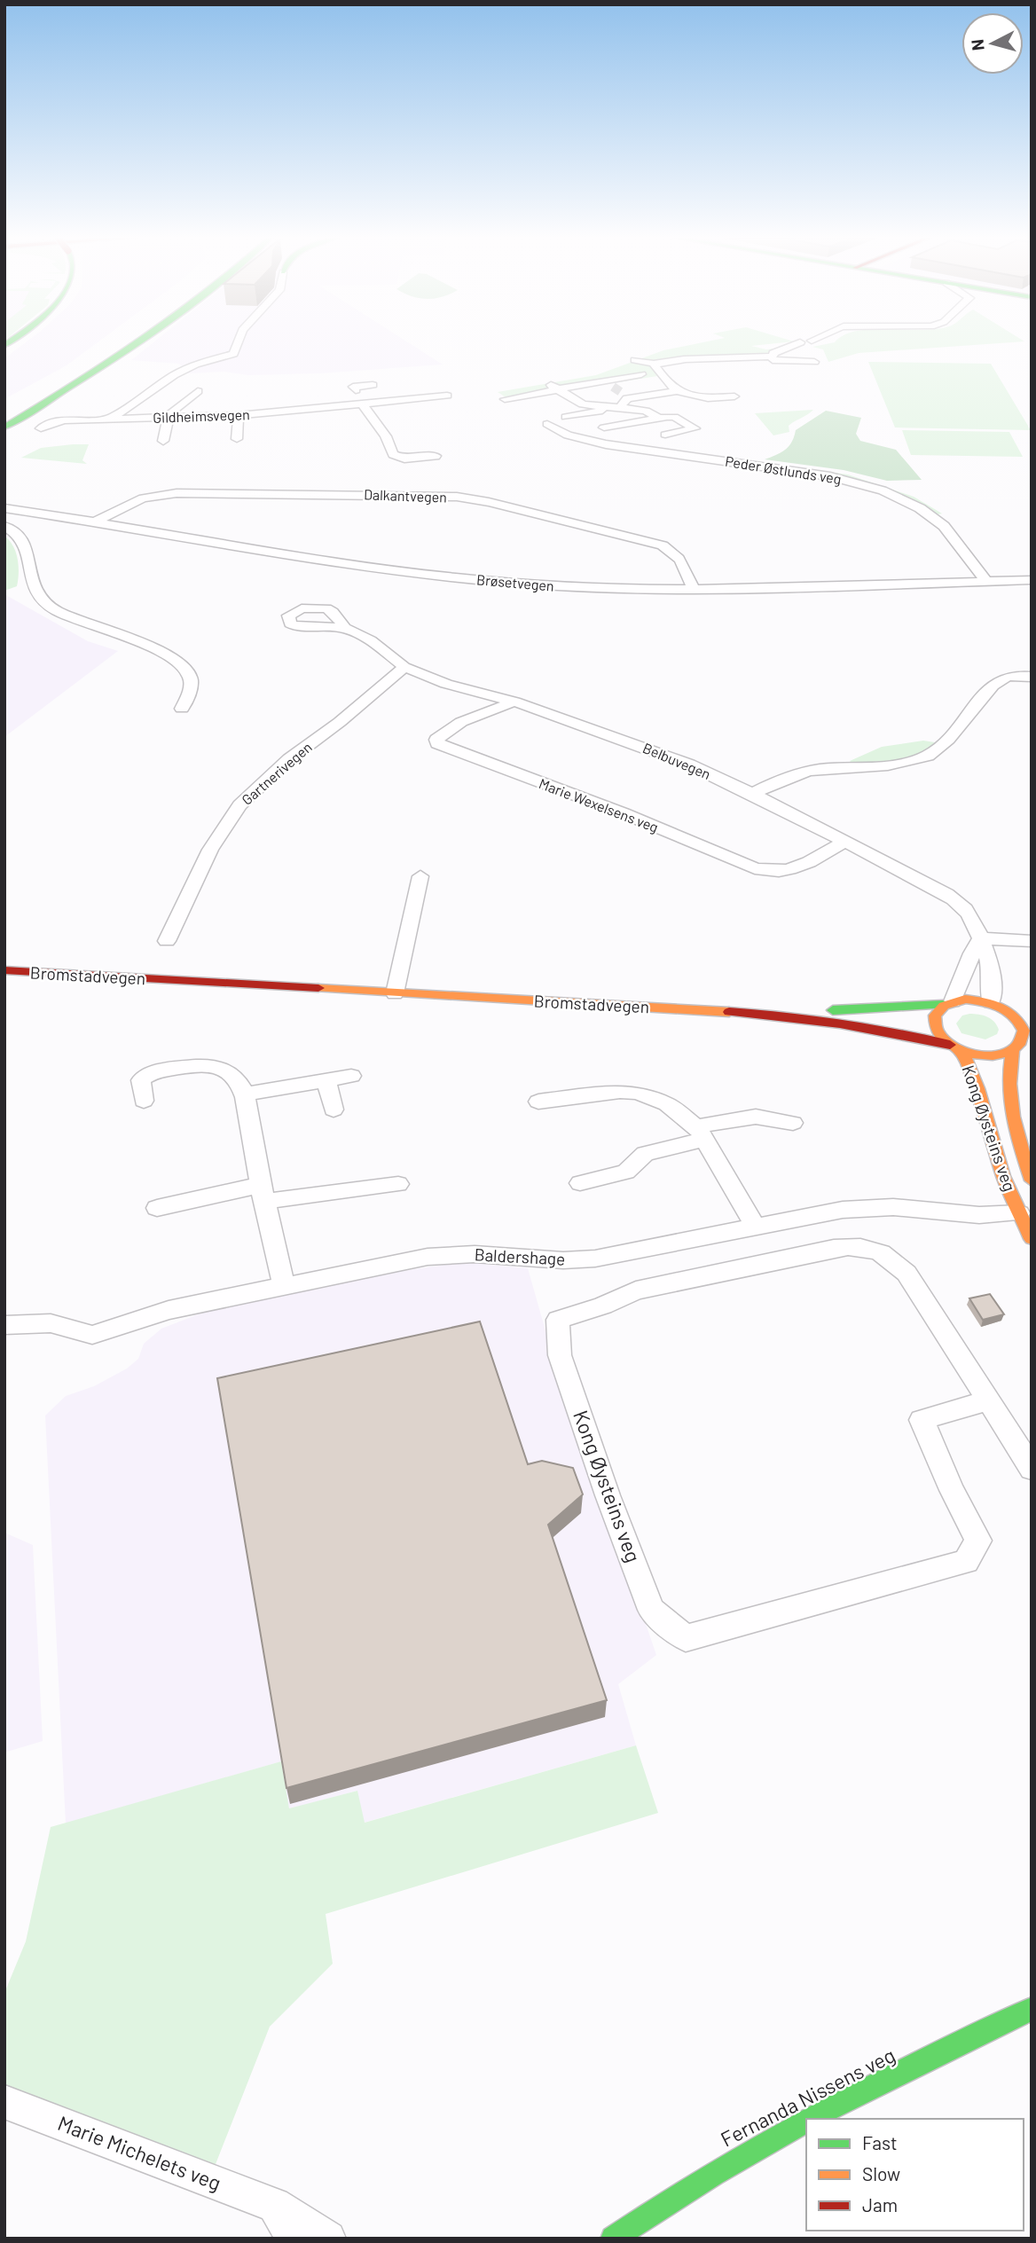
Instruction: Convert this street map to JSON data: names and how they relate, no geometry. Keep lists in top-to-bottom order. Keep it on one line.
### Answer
{"streets":{"main road":["Bromstadvegen","Kong Øysteins veg","Fernanda Nissens veg"],"street":["Gildheimsvegen","Peder Østlunds veg","Dalkantvegen","Brøsetvegen","Belbuvegen","Gartnerivegen","Marie Wexelsens veg","Baldershage","Marie Michelets veg"]},"crossings":[["Peder Østlunds veg","Brøsetvegen"],["Dalkantvegen","Brøsetvegen"],["Belbuvegen","Gartnerivegen"],["Belbuvegen","Marie Wexelsens veg"],["Belbuvegen","Bromstadvegen"],["Belbuvegen","Kong Øysteins veg"],["Bromstadvegen","Kong Øysteins veg"],["Kong Øysteins veg","Baldershage"]],"legend":["Fast","Slow","Jam"],"north":"left"}
